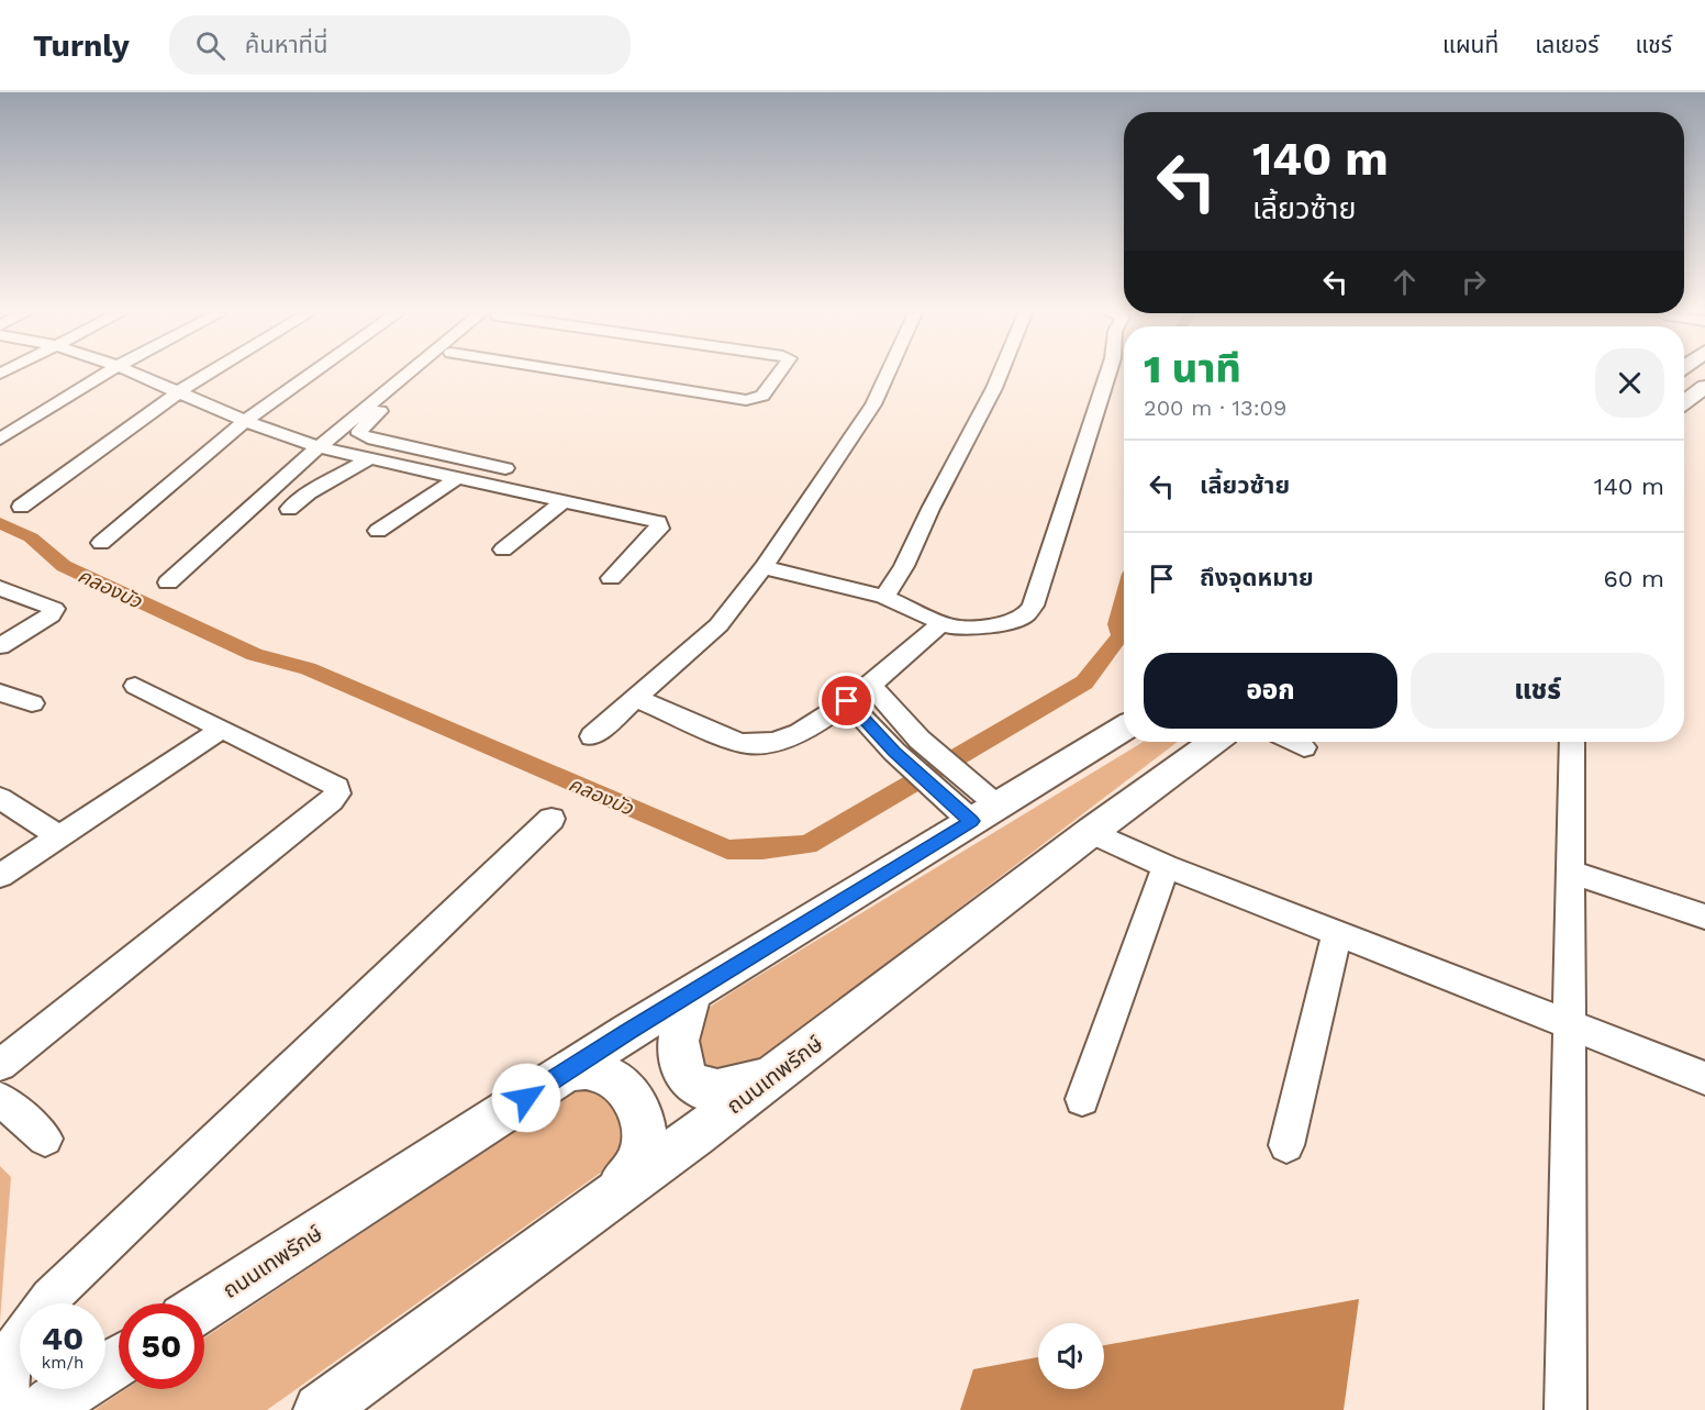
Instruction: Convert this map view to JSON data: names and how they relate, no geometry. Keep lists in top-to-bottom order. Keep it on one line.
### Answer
{"streets":{"main road":["ถนนเทพรักษ์"]},"water":["คลองบัว"],"page":{"header":"Turnly","search":"ค้นหาที่นี่","nav":["แผนที่","เลเยอร์","แชร์"],"turn":["140 m","เลี้ยวซ้าย"],"heading":["1 นาที","200 m · 13:09"],"list":[{"name":"เลี้ยวซ้าย","value":"140 m"},{"name":"ถึงจุดหมาย","value":"60 m"}],"buttons":["ออก","แชร์"],"speed":"40 km/h","limit":"50"}}
